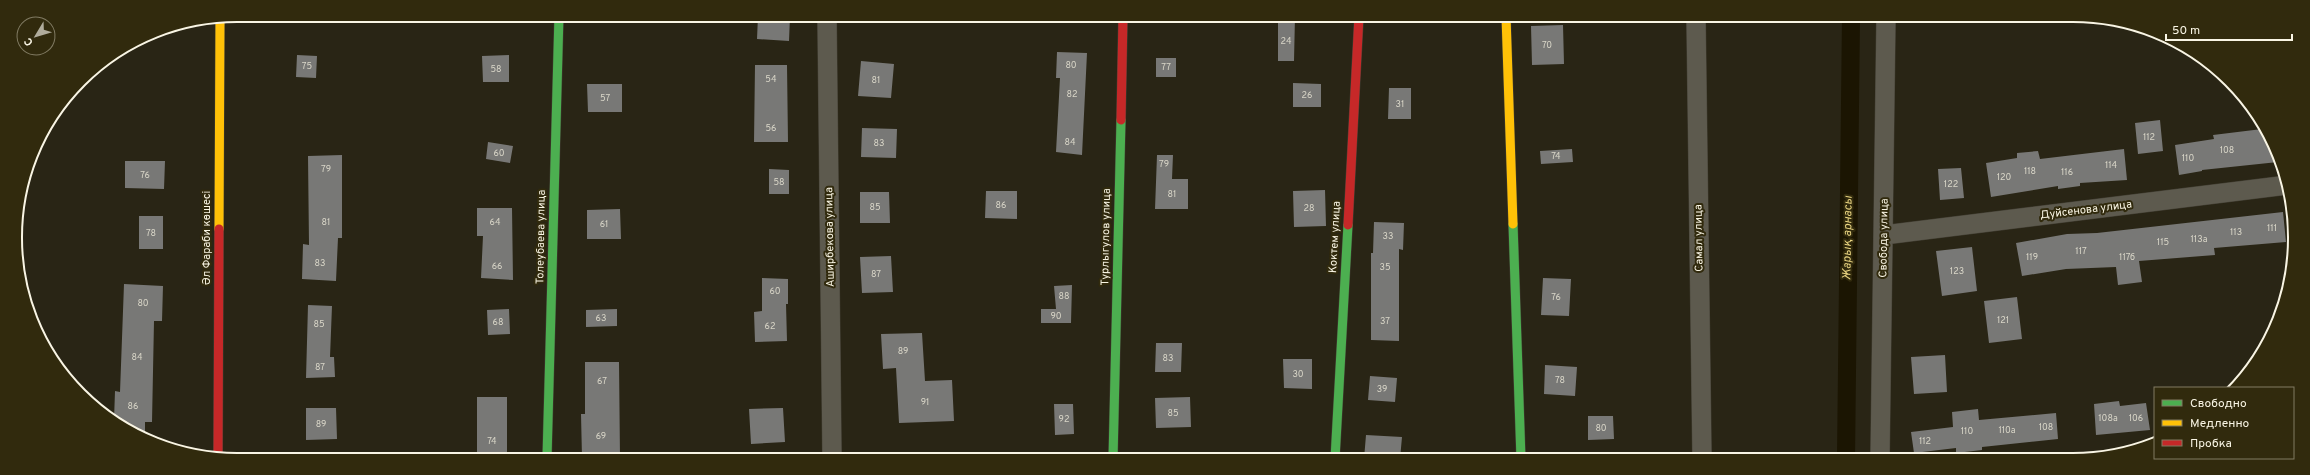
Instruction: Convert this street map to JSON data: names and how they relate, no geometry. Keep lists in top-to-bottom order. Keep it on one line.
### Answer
{"streets":{"street":["Дуйсенова улица","Толеубаева улица","Аширбекова улица","Турлыгулов улица","Коктем улица","Әл Фараби көшесі","Самал улица","Свобода улица"]},"crossings":[["Дуйсенова улица","Свобода улица"]],"water":["Жарық арнасы"],"house_numbers":["24","70","80","75","77","58","54","81","82","26","57","31","56","112","84","83","108","60","74","110","79","114","79","118","116","76","120","58","122","81","86","85","28","81","64","61","111","113","78","33","113а","115","117","119","117б","83","66","35","123","87","60","88","76","80","90","63","121","37","68","85","62","89","84","83","87","30","78","67","39","91","86","85","108а","106","92","89","108","80","110а","110","69","74","112"],"legend":["Свободно","Медленно","Пробка"],"scale_bar":"50 m","north":"bottom left"}
